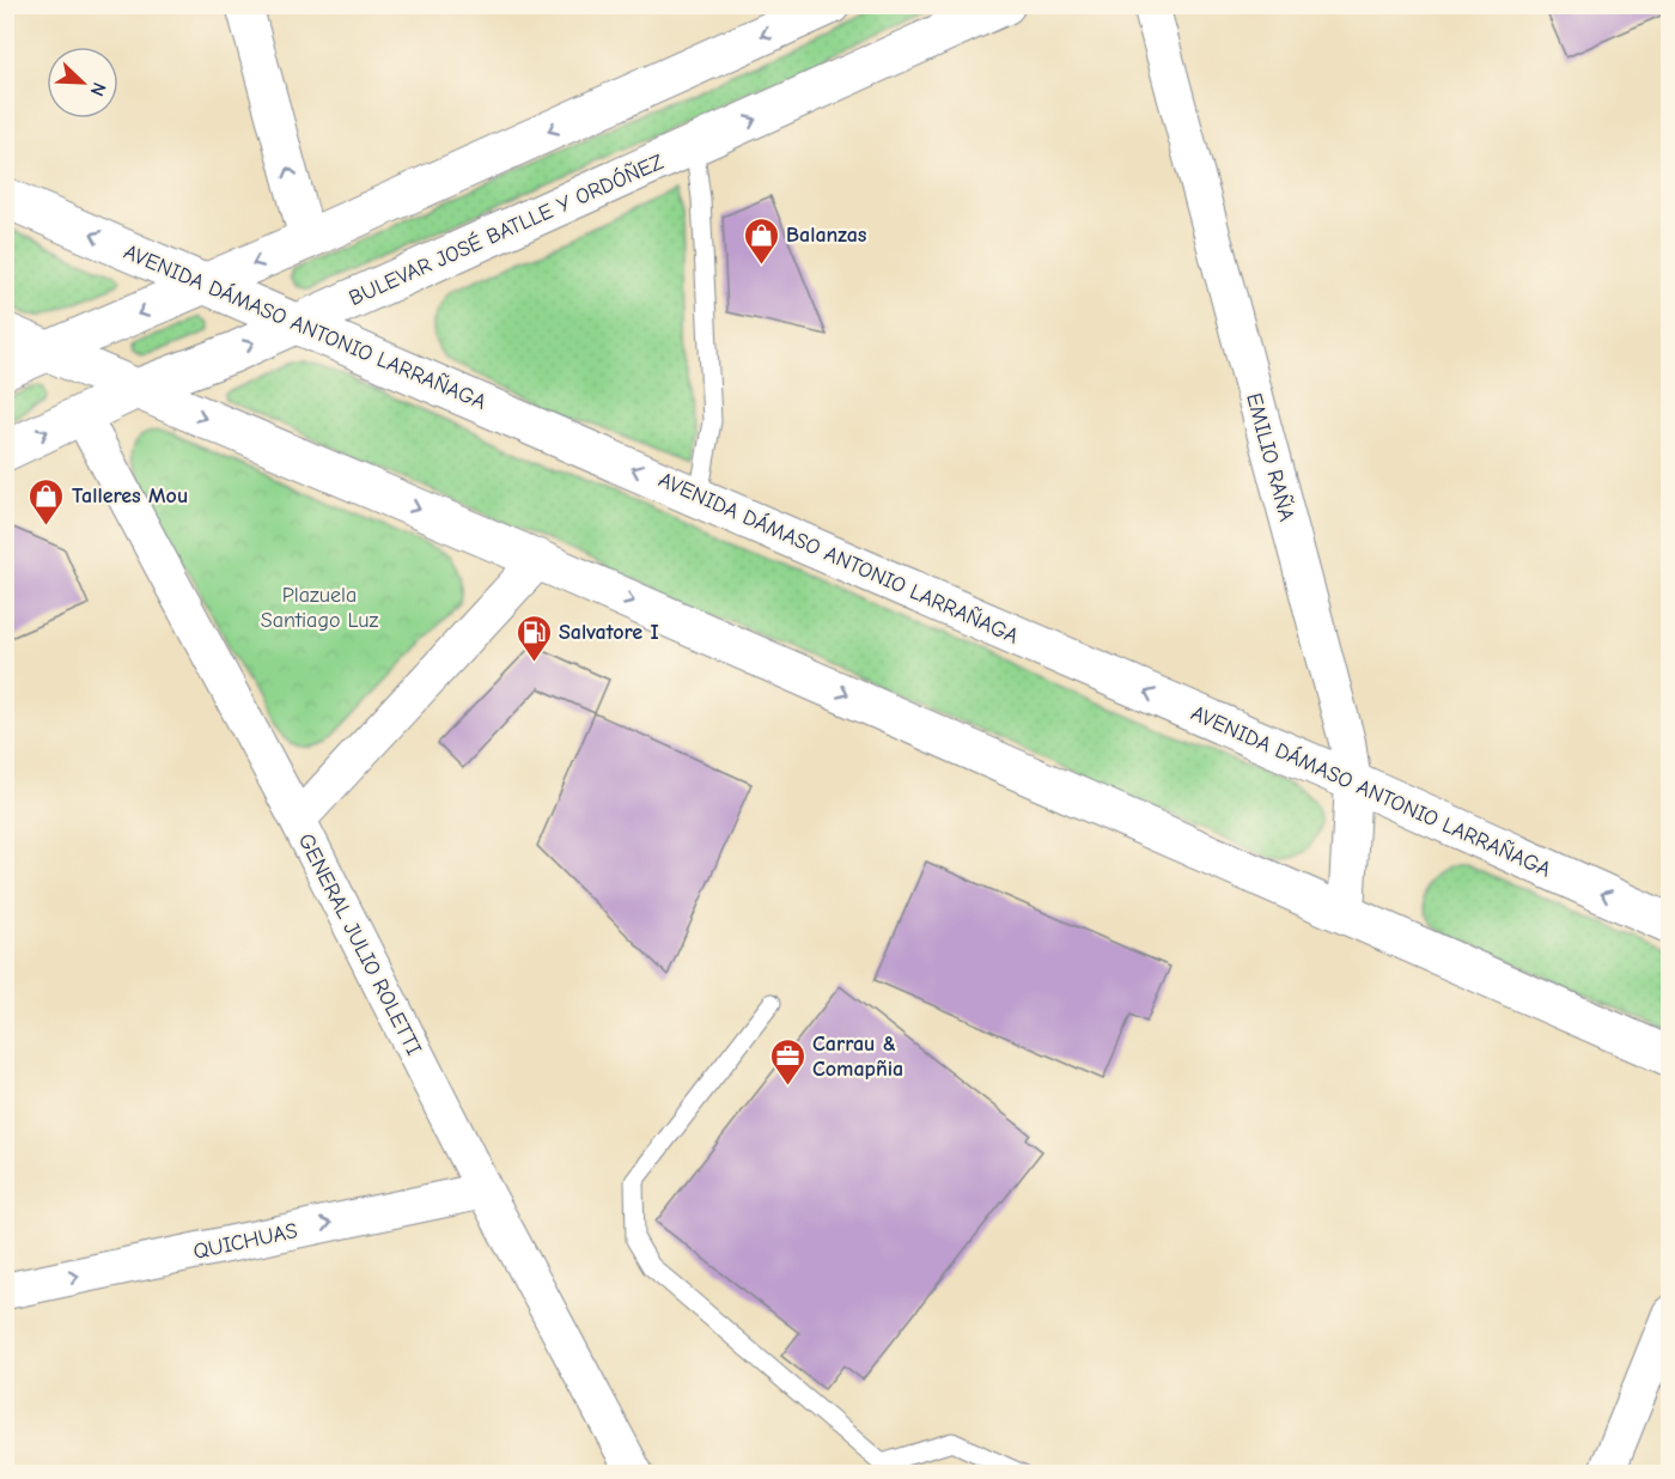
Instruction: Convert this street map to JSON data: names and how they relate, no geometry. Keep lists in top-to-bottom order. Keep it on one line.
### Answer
{"streets":{"street":["BULEVAR JOSÉ BATLLE Y ORDÓÑEZ","AVENIDA DÁMASO ANTONIO LARRAÑAGA","EMILIO RAÑA","GENERAL JULIO ROLETTI","QUICHUAS"]},"crossings":[["BULEVAR JOSÉ BATLLE Y ORDÓÑEZ","AVENIDA DÁMASO ANTONIO LARRAÑAGA"],["BULEVAR JOSÉ BATLLE Y ORDÓÑEZ","GENERAL JULIO ROLETTI"],["AVENIDA DÁMASO ANTONIO LARRAÑAGA","EMILIO RAÑA"],["GENERAL JULIO ROLETTI","QUICHUAS"]],"one_way":["QUICHUAS"],"parks":["Plazuela Santiago Luz"],"places":{"shop":["Balanzas","Talleres Mou"],"fuel station":["Salvatore I"],"office":["Carrau & Comapñia"]},"north":"bottom right"}
